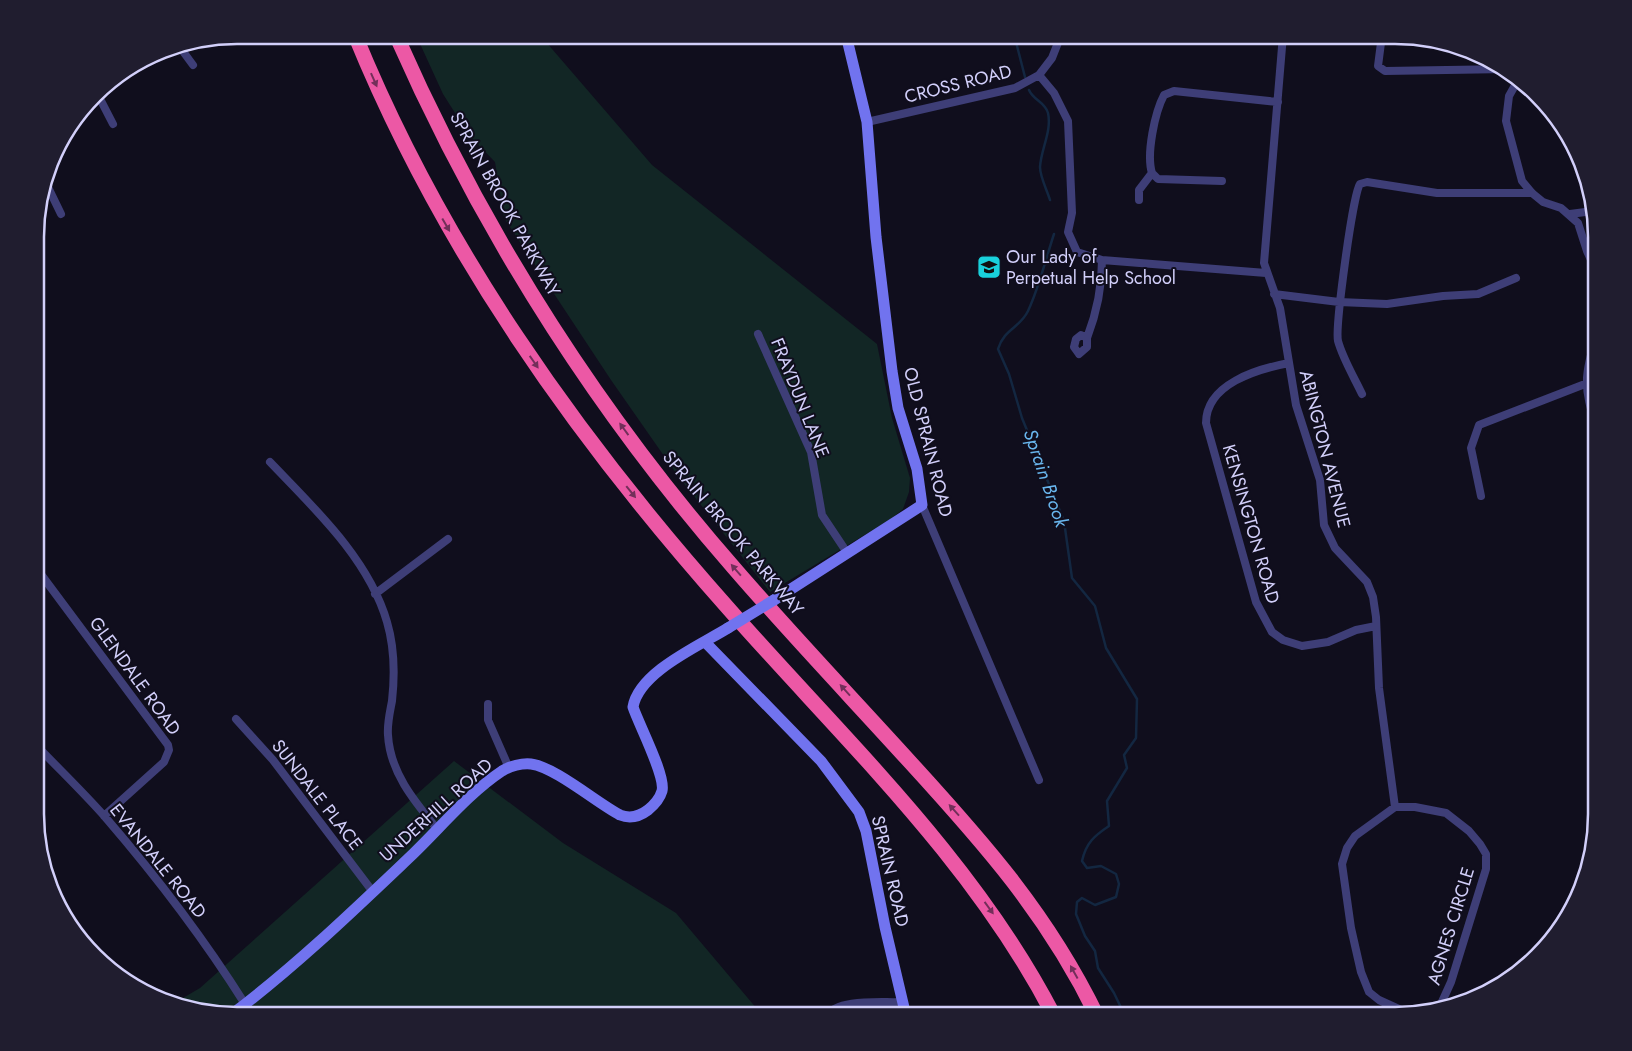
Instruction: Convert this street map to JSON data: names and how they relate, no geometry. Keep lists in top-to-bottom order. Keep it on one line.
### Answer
{"streets":{"highway":["SPRAIN BROOK PARKWAY"],"street":["CROSS ROAD","FRAYDUN LANE","OLD SPRAIN ROAD","ABINGTON AVENUE","KENSINGTON ROAD","GLENDALE ROAD","SUNDALE PLACE","UNDERHILL ROAD","EVANDALE ROAD","SPRAIN ROAD","AGNES CIRCLE"]},"crossings":[["CROSS ROAD","OLD SPRAIN ROAD"],["FRAYDUN LANE","UNDERHILL ROAD"],["OLD SPRAIN ROAD","UNDERHILL ROAD"],["ABINGTON AVENUE","KENSINGTON ROAD"],["ABINGTON AVENUE","AGNES CIRCLE"],["GLENDALE ROAD","EVANDALE ROAD"],["SUNDALE PLACE","UNDERHILL ROAD"],["UNDERHILL ROAD","EVANDALE ROAD"],["UNDERHILL ROAD","SPRAIN ROAD"]],"water":["Sprain Brook"],"places":{"school or university":["Our Lady of Perpetual Help School"]}}
